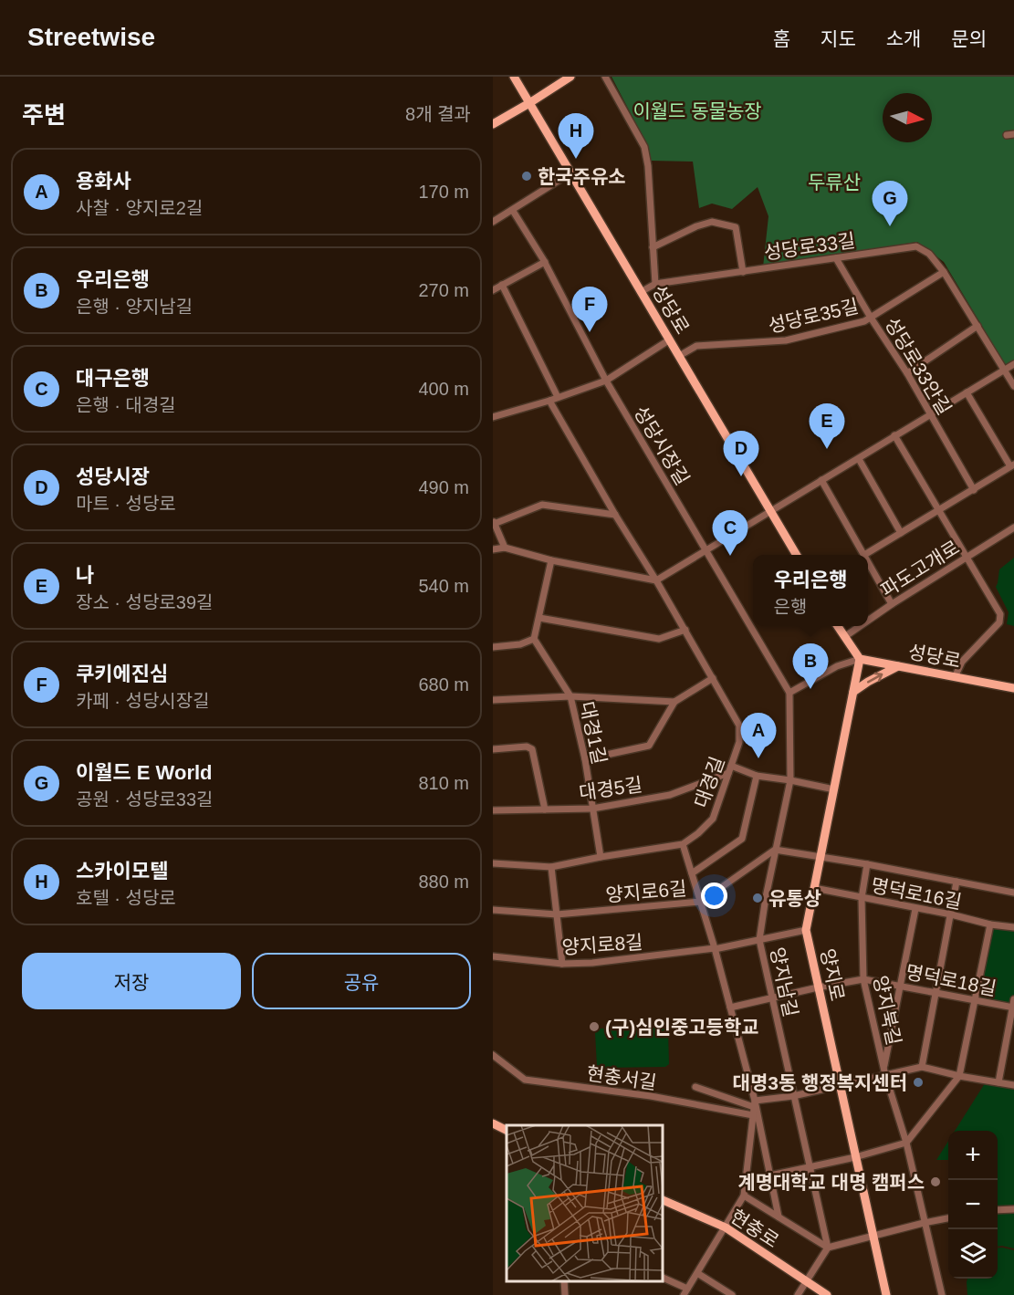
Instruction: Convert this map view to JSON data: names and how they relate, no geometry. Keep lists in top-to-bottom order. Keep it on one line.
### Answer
{"streets":{"main road":["성당로","양지로","현충로"],"street":["성당로33길","성당로35길","성당로33안길","성당시장길","파도고개로","대경1길","대경길","대경5길","양지로6길","명덕로16길","양지로8길","명덕로18길","양지남길","양지북길","현충서길"]},"crossings":[["성당로33길","성당로"],["성당로33길","성당로35길"],["성당로33길","성당로33안길"],["성당로","성당로35길"],["성당로","양지로"],["성당로35길","성당로33안길"],["성당시장길","양지남길"],["대경1길","대경길"],["대경1길","대경5길"],["대경길","대경5길"],["양지로6길","양지남길"],["명덕로16길","양지로"],["명덕로16길","양지북길"],["양지로8길","양지로"],["양지로8길","양지남길"],["양지로","명덕로18길"],["명덕로18길","양지남길"],["명덕로18길","양지북길"]],"parks":["이월드 동물농장","두류산"],"places":["한국주유소","유통상","(구)심인중고등학교","대명3동 행정복지센터","계명대학교 대명 캠퍼스"],"north":"right","page":{"header":"Streetwise","nav":["홈","지도","소개","문의"],"heading":["주변","8개 결과"],"pins":["H","G","F","E","D","C","B","A"],"list":[{"mark":"A","name":"용화사","note":"사찰 · 양지로2길","value":"170 m"},{"mark":"B","name":"우리은행","note":"은행 · 양지남길","value":"270 m"},{"mark":"C","name":"대구은행","note":"은행 · 대경길","value":"400 m"},{"mark":"D","name":"성당시장","note":"마트 · 성당로","value":"490 m"},{"mark":"E","name":"나","note":"장소 · 성당로39길","value":"540 m"},{"mark":"F","name":"쿠키에진심","note":"카페 · 성당시장길","value":"680 m"},{"mark":"G","name":"이월드 E World","note":"공원 · 성당로33길","value":"810 m"},{"mark":"H","name":"스카이모텔","note":"호텔 · 성당로","value":"880 m"}],"popup":["우리은행","은행"],"buttons":["저장","공유"],"map_buttons":["+","−"]}}
